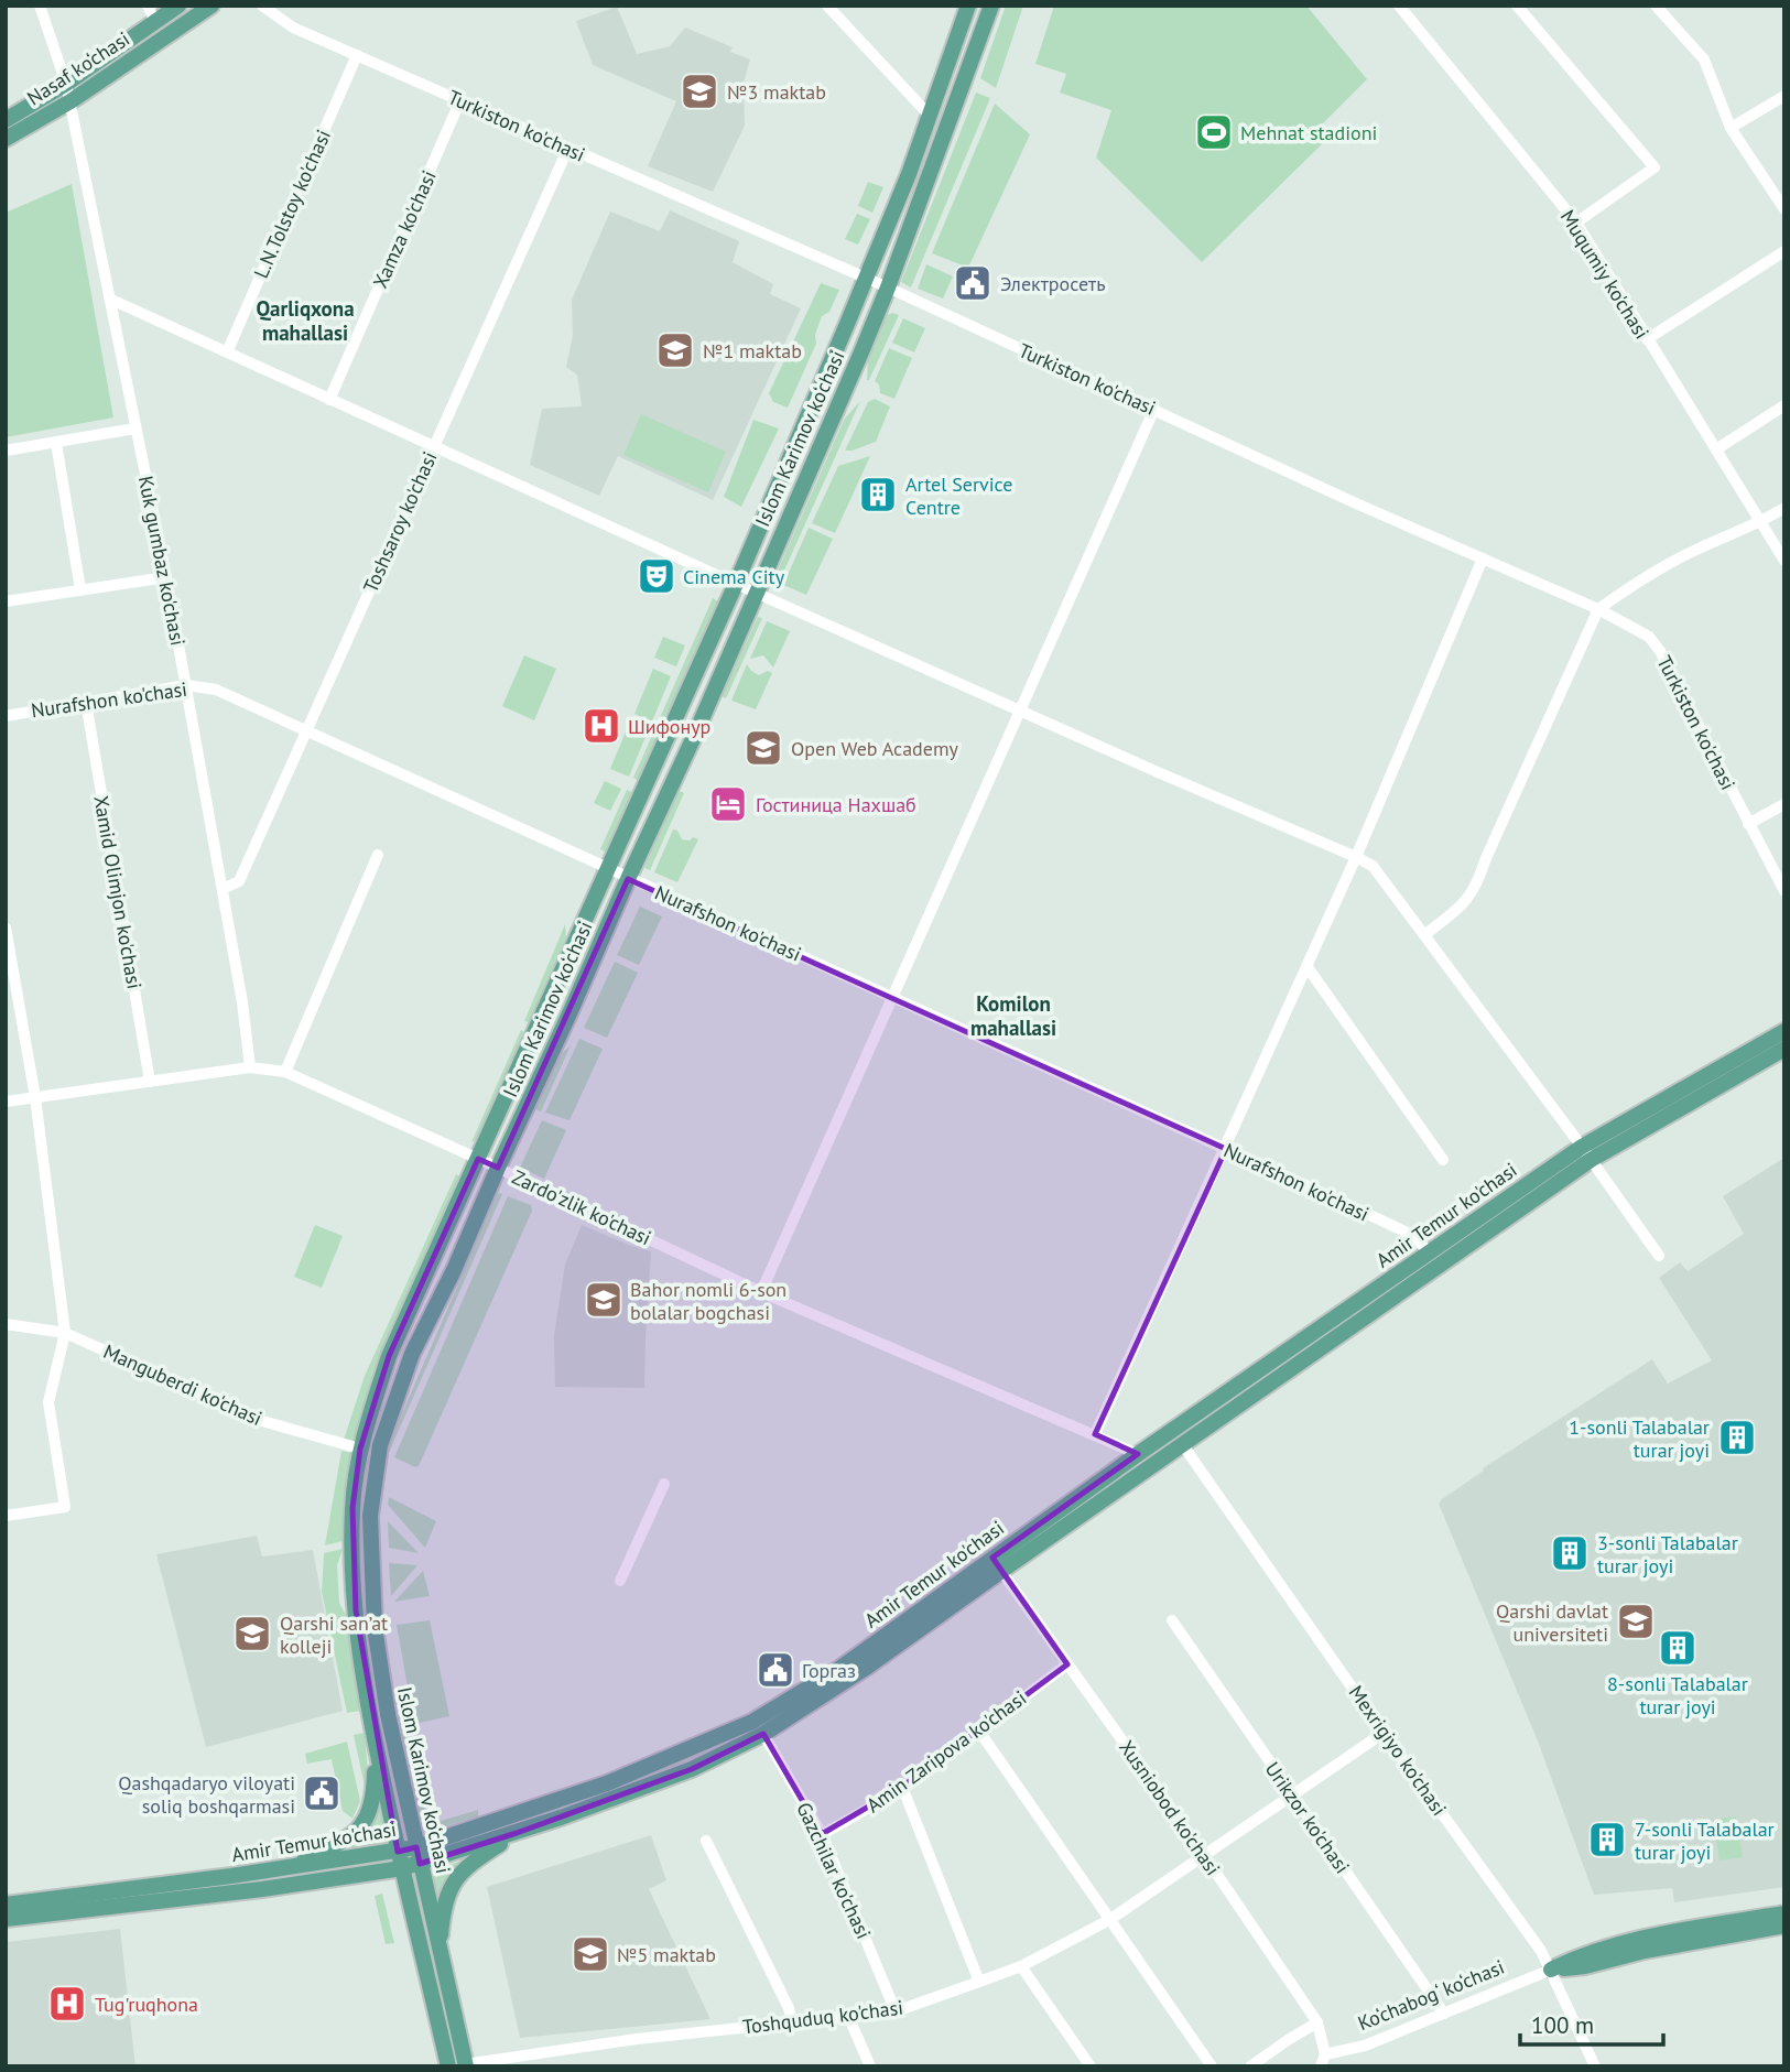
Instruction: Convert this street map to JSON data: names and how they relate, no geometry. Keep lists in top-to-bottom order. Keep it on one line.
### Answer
{"streets":{"main road":["Nasaf ko‘chasi","Islom Karimov ko‘chasi","Amir Temur ko'chasi","Ko‘chabog‘ ko‘chasi"],"street":["Turkiston ko'chasi","L.N.Tolstoy ko'chasi","Xamza ko'chasi","Muqumiy ko'chasi","Toshsaroy ko'chasi","Kuk gumbaz ko'chasi","Nurafshon ko'chasi","Xamid Olimjon ko'chasi","Zardo'zlik ko'chasi","Manguberdi ko'chasi","Mexrigiyo ko'chasi","Amin Zaripova ko'chasi","Xusniobod ko'chasi","Urikzor ko'chasi","Gazchilar ko'chasi","Toshquduq ko'chasi"]},"crossings":[["Nasaf ko‘chasi","Kuk gumbaz ko'chasi"],["Turkiston ko'chasi","L.N.Tolstoy ko'chasi"],["Turkiston ko'chasi","Xamza ko'chasi"],["Turkiston ko'chasi","Islom Karimov ko‘chasi"],["Turkiston ko'chasi","Toshsaroy ko'chasi"],["Islom Karimov ko‘chasi","Nurafshon ko'chasi"],["Islom Karimov ko‘chasi","Zardo'zlik ko'chasi"],["Islom Karimov ko‘chasi","Amir Temur ko'chasi"],["Islom Karimov ko‘chasi","Manguberdi ko'chasi"],["Islom Karimov ko‘chasi","Toshquduq ko'chasi"],["Toshsaroy ko'chasi","Kuk gumbaz ko'chasi"],["Toshsaroy ko'chasi","Nurafshon ko'chasi"],["Kuk gumbaz ko'chasi","Nurafshon ko'chasi"],["Kuk gumbaz ko'chasi","Zardo'zlik ko'chasi"],["Nurafshon ko'chasi","Xamid Olimjon ko'chasi"],["Nurafshon ko'chasi","Amir Temur ko'chasi"],["Xamid Olimjon ko'chasi","Zardo'zlik ko'chasi"],["Zardo'zlik ko'chasi","Amir Temur ko'chasi"],["Amir Temur ko'chasi","Mexrigiyo ko'chasi"],["Amir Temur ko'chasi","Xusniobod ko'chasi"],["Amir Temur ko'chasi","Gazchilar ko'chasi"],["Mexrigiyo ko'chasi","Ko‘chabog‘ ko‘chasi"],["Mexrigiyo ko'chasi","Toshquduq ko'chasi"],["Amin Zaripova ko'chasi","Xusniobod ko'chasi"],["Amin Zaripova ko'chasi","Gazchilar ko'chasi"],["Xusniobod ko'chasi","Ko‘chabog‘ ko‘chasi"],["Xusniobod ko'chasi","Toshquduq ko'chasi"],["Urikzor ko'chasi","Ko‘chabog‘ ko‘chasi"],["Urikzor ko'chasi","Toshquduq ko'chasi"],["Gazchilar ko'chasi","Toshquduq ko'chasi"]],"districts":["Qarliqxona mahallasi","Komilon mahallasi"],"places":{"school or university":["№3 maktab","№1 maktab","Open Web Academy","Bahor nomli 6-son bolalar bogchasi","Qarshi davlat universiteti","Qarshi san’at kolleji","№5 maktab"],"sports":["Mehnat stadioni"],"public building":["Электросеть","Горгаз","Qashqadaryo viloyati soliq boshqarmasi"],"building":["Artel Service Centre","1-sonli Talabalar turar joyi","3-sonli Talabalar turar joyi","8-sonli Talabalar turar joyi","7-sonli Talabalar turar joyi"],"theatre":["Cinema City"],"hospital":["Шифонур","Tug'ruqhona"],"hotel":["Гостиница Нахшаб"]},"scale_bar":"100 m"}
